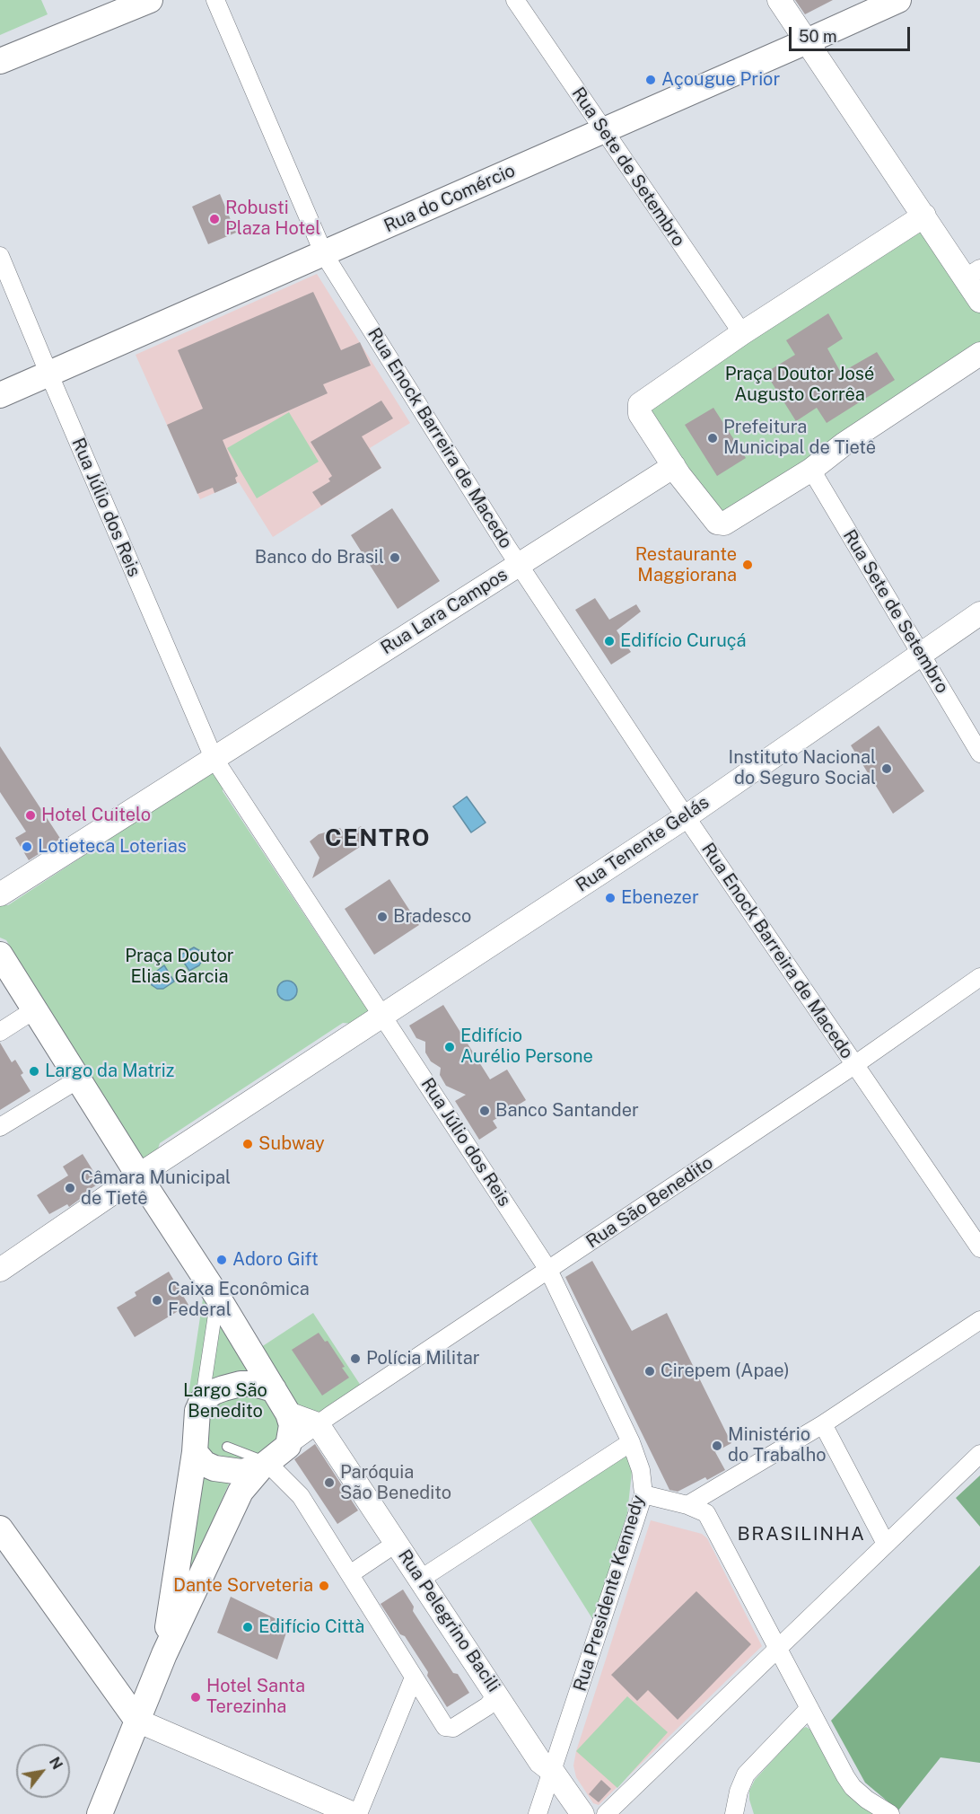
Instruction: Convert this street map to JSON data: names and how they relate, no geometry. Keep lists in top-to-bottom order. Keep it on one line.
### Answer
{"streets":{"main road":["Rua do Comércio"],"street":["Rua Sete de Setembro","Rua Enock Barreira de Macedo","Rua Júlio dos Reis","Rua Lara Campos","Rua Tenente Gelás","Rua São Benedito","Rua Presidente Kennedy","Rua Pelegrino Bacili"]},"crossings":[["Rua Sete de Setembro","Rua do Comércio"],["Rua Sete de Setembro","Rua Tenente Gelás"],["Rua do Comércio","Rua Enock Barreira de Macedo"],["Rua do Comércio","Rua Júlio dos Reis"],["Rua Enock Barreira de Macedo","Rua Lara Campos"],["Rua Enock Barreira de Macedo","Rua Tenente Gelás"],["Rua Enock Barreira de Macedo","Rua São Benedito"],["Rua Júlio dos Reis","Rua Lara Campos"],["Rua Júlio dos Reis","Rua Tenente Gelás"],["Rua Júlio dos Reis","Rua São Benedito"],["Rua Júlio dos Reis","Rua Presidente Kennedy"],["Rua São Benedito","Rua Presidente Kennedy"],["Rua São Benedito","Rua Pelegrino Bacili"],["Rua Presidente Kennedy","Rua Pelegrino Bacili"]],"districts":["CENTRO","BRASILINHA"],"parks":["Praça Doutor José Augusto Corrêa","Praça Doutor Elias Garcia","Largo São Benedito"],"places":["Açougue Prior","Robusti Plaza Hotel","Prefeitura Municipal de Tietê","Banco do Brasil","Restaurante Maggiorana","Edifício Curuçá","Instituto Nacional do Seguro Social","Hotel Cuitelo","Lotieteca Loterias","Ebenezer","Bradesco","Edifício Aurélio Persone","Largo da Matriz","Banco Santander","Subway","Câmara Municipal de Tietê","Adoro Gift","Caixa Econômica Federal","Polícia Militar","Cirepem (Apae)","Ministério do Trabalho","Paróquia São Benedito","Dante Sorveteria","Edifício Città","Hotel Santa Terezinha"],"scale_bar":"50 m","north":"top right"}
